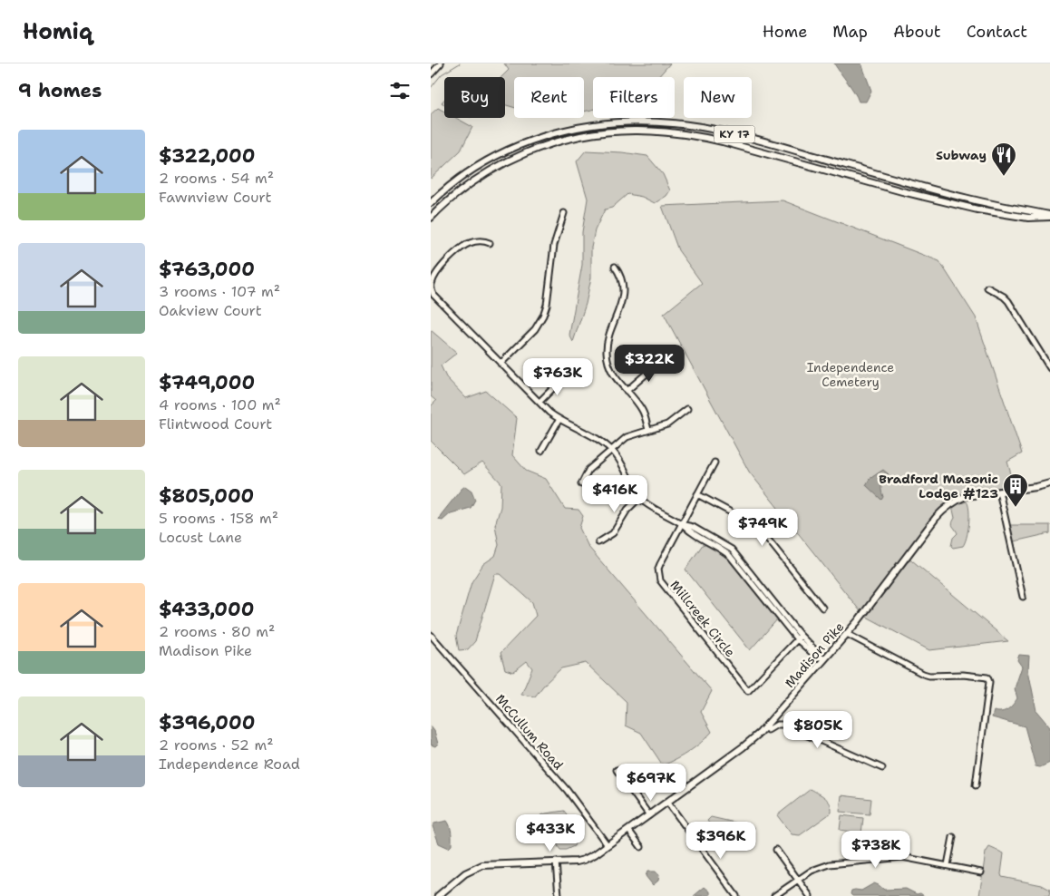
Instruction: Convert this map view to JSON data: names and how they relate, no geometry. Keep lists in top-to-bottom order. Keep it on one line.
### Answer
{"streets":{"main road":["KY 17","Madison Pike"],"street":["Millcreek Circle","McCullum Road"]},"crossings":[["Madison Pike","McCullum Road"]],"parks":["Independence Cemetery"],"places":{"restaurant":["Subway"],"building":["Bradford Masonic Lodge #123"]},"page":{"header":"Homiq","nav":["Home","Map","About","Contact"],"heading":"9 homes","chip":["Buy","Rent","Filters","New"],"list":[{"name":"$322,000","note":"2 rooms · 54 m² · Fawnview Court"},{"name":"$763,000","note":"3 rooms · 107 m² · Oakview Court"},{"name":"$749,000","note":"4 rooms · 100 m² · Flintwood Court"},{"name":"$805,000","note":"5 rooms · 158 m² · Locust Lane"},{"name":"$433,000","note":"2 rooms · 80 m² · Madison Pike"},{"name":"$396,000","note":"2 rooms · 52 m² · Independence Road"}],"price":["$322K","$763K","$416K","$749K","$805K","$697K","$433K","$396K","$738K"]}}
